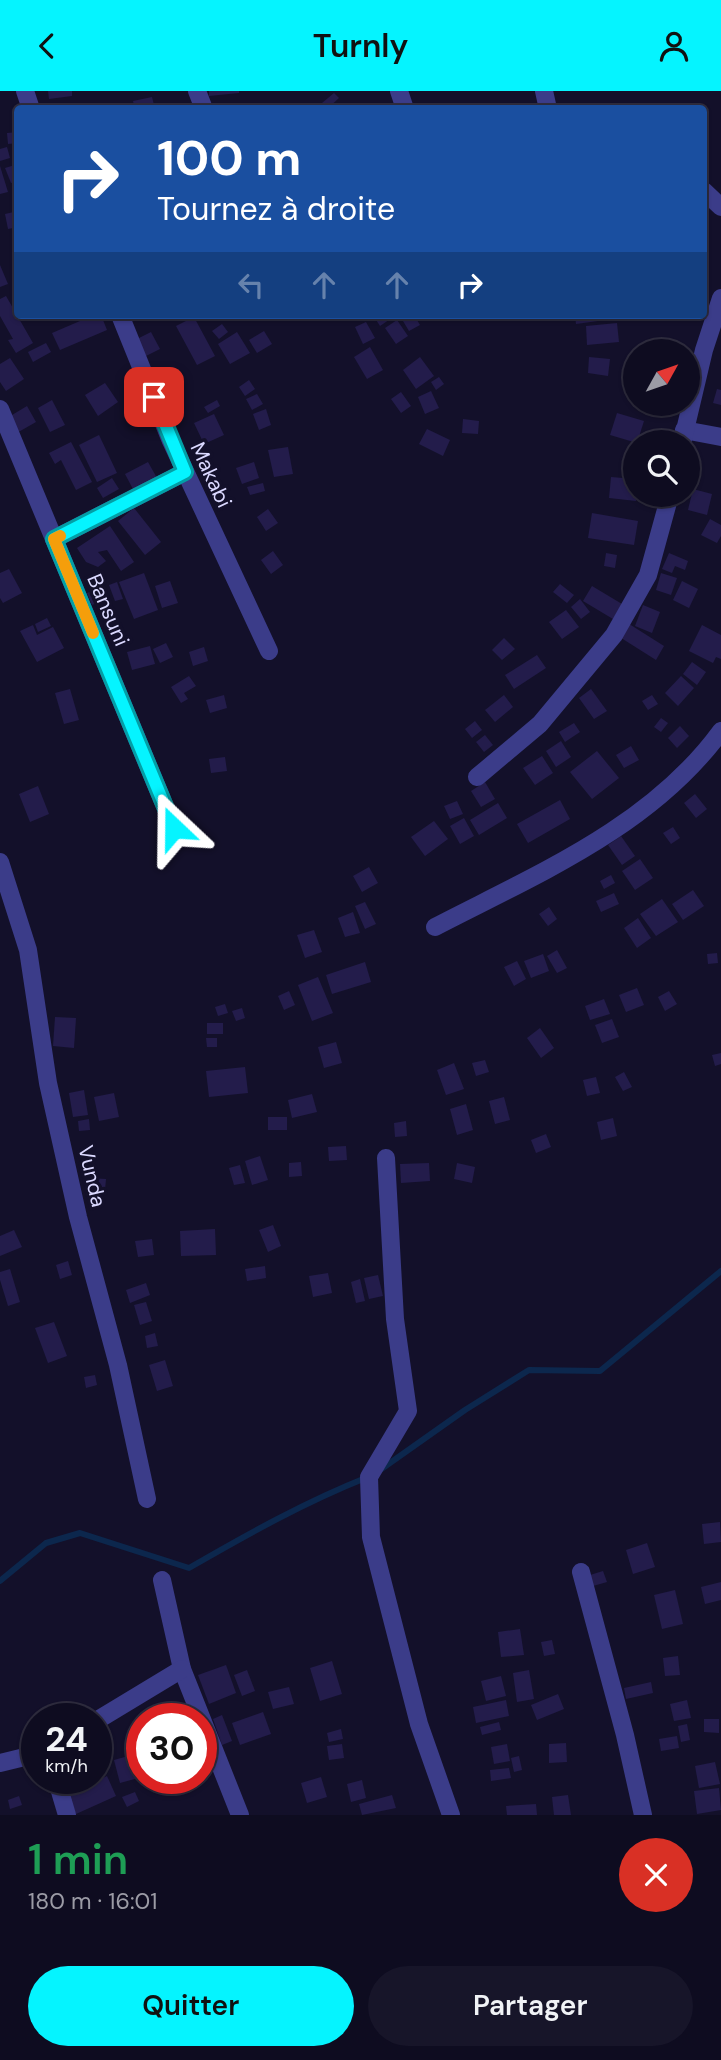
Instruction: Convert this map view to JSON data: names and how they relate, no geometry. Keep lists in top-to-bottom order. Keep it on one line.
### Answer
{"streets":{"street":["Makabi","Bansuni","Vunda"]},"north":"top right","page":{"header":"Turnly","turn":["100 m","Tournez à droite"],"speed":"24 km/h","limit":"30","heading":["1 min","180 m · 16:01"],"buttons":["Quitter","Partager"]}}
